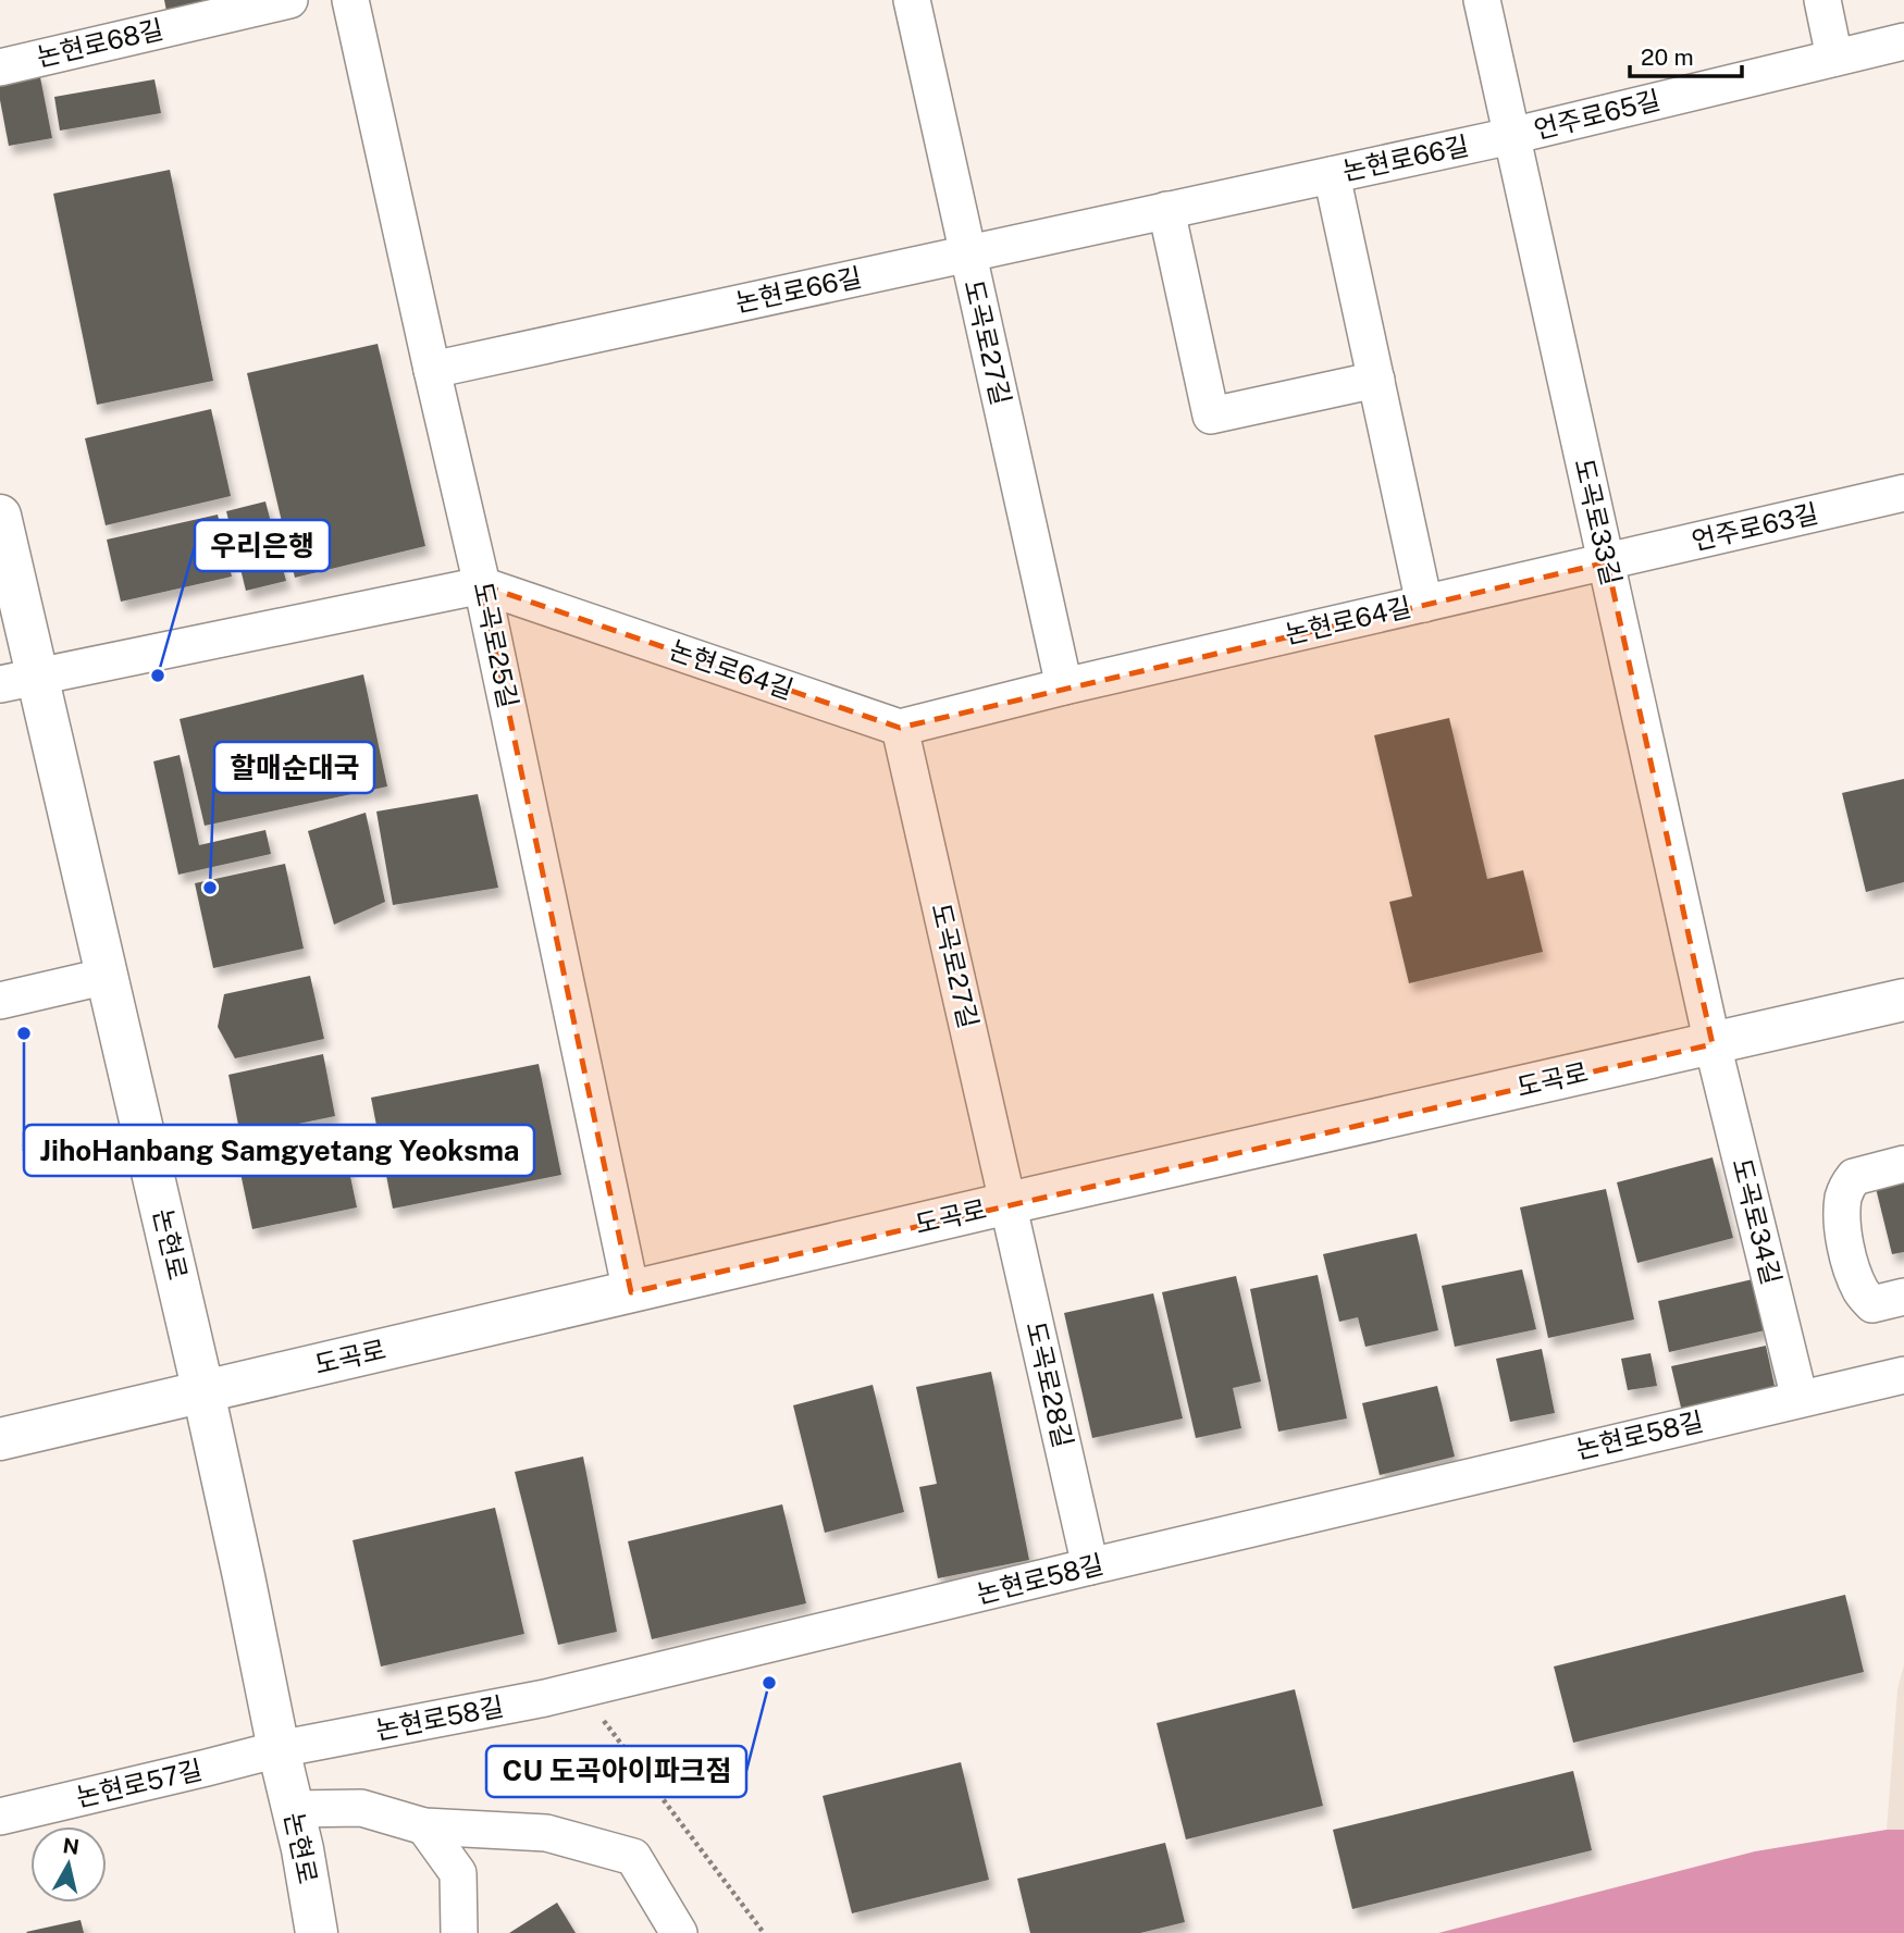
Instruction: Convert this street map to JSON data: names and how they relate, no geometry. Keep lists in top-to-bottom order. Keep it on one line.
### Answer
{"streets":{"main road":["도곡로","논현로"],"street":["논현로68길","언주로65길","논현로66길","도곡로27길","도곡로33길","언주로63길","논현로64길","도곡로25길","도곡로34길","도곡로28길","논현로58길","논현로57길"]},"crossings":[["언주로65길","논현로66길"],["언주로65길","도곡로33길"],["논현로66길","도곡로27길"],["논현로66길","도곡로33길"],["논현로66길","논현로64길"],["논현로66길","도곡로25길"],["도곡로27길","논현로64길"],["도곡로27길","도곡로"],["도곡로27길","도곡로28길"],["도곡로33길","언주로63길"],["도곡로33길","논현로64길"],["도곡로33길","도곡로"],["도곡로33길","도곡로34길"],["언주로63길","논현로64길"],["논현로64길","도곡로25길"],["도곡로25길","도곡로"],["도곡로","도곡로34길"],["도곡로","논현로"],["도곡로","도곡로28길"],["도곡로34길","논현로58길"],["논현로","논현로58길"],["논현로","논현로57길"],["도곡로28길","논현로58길"],["논현로58길","논현로57길"]],"places":["우리은행","할매순대국","JihoHanbang Samgyetang Yeoksma","CU 도곡아이파크점"],"scale_bar":"20 m","north":"top"}
